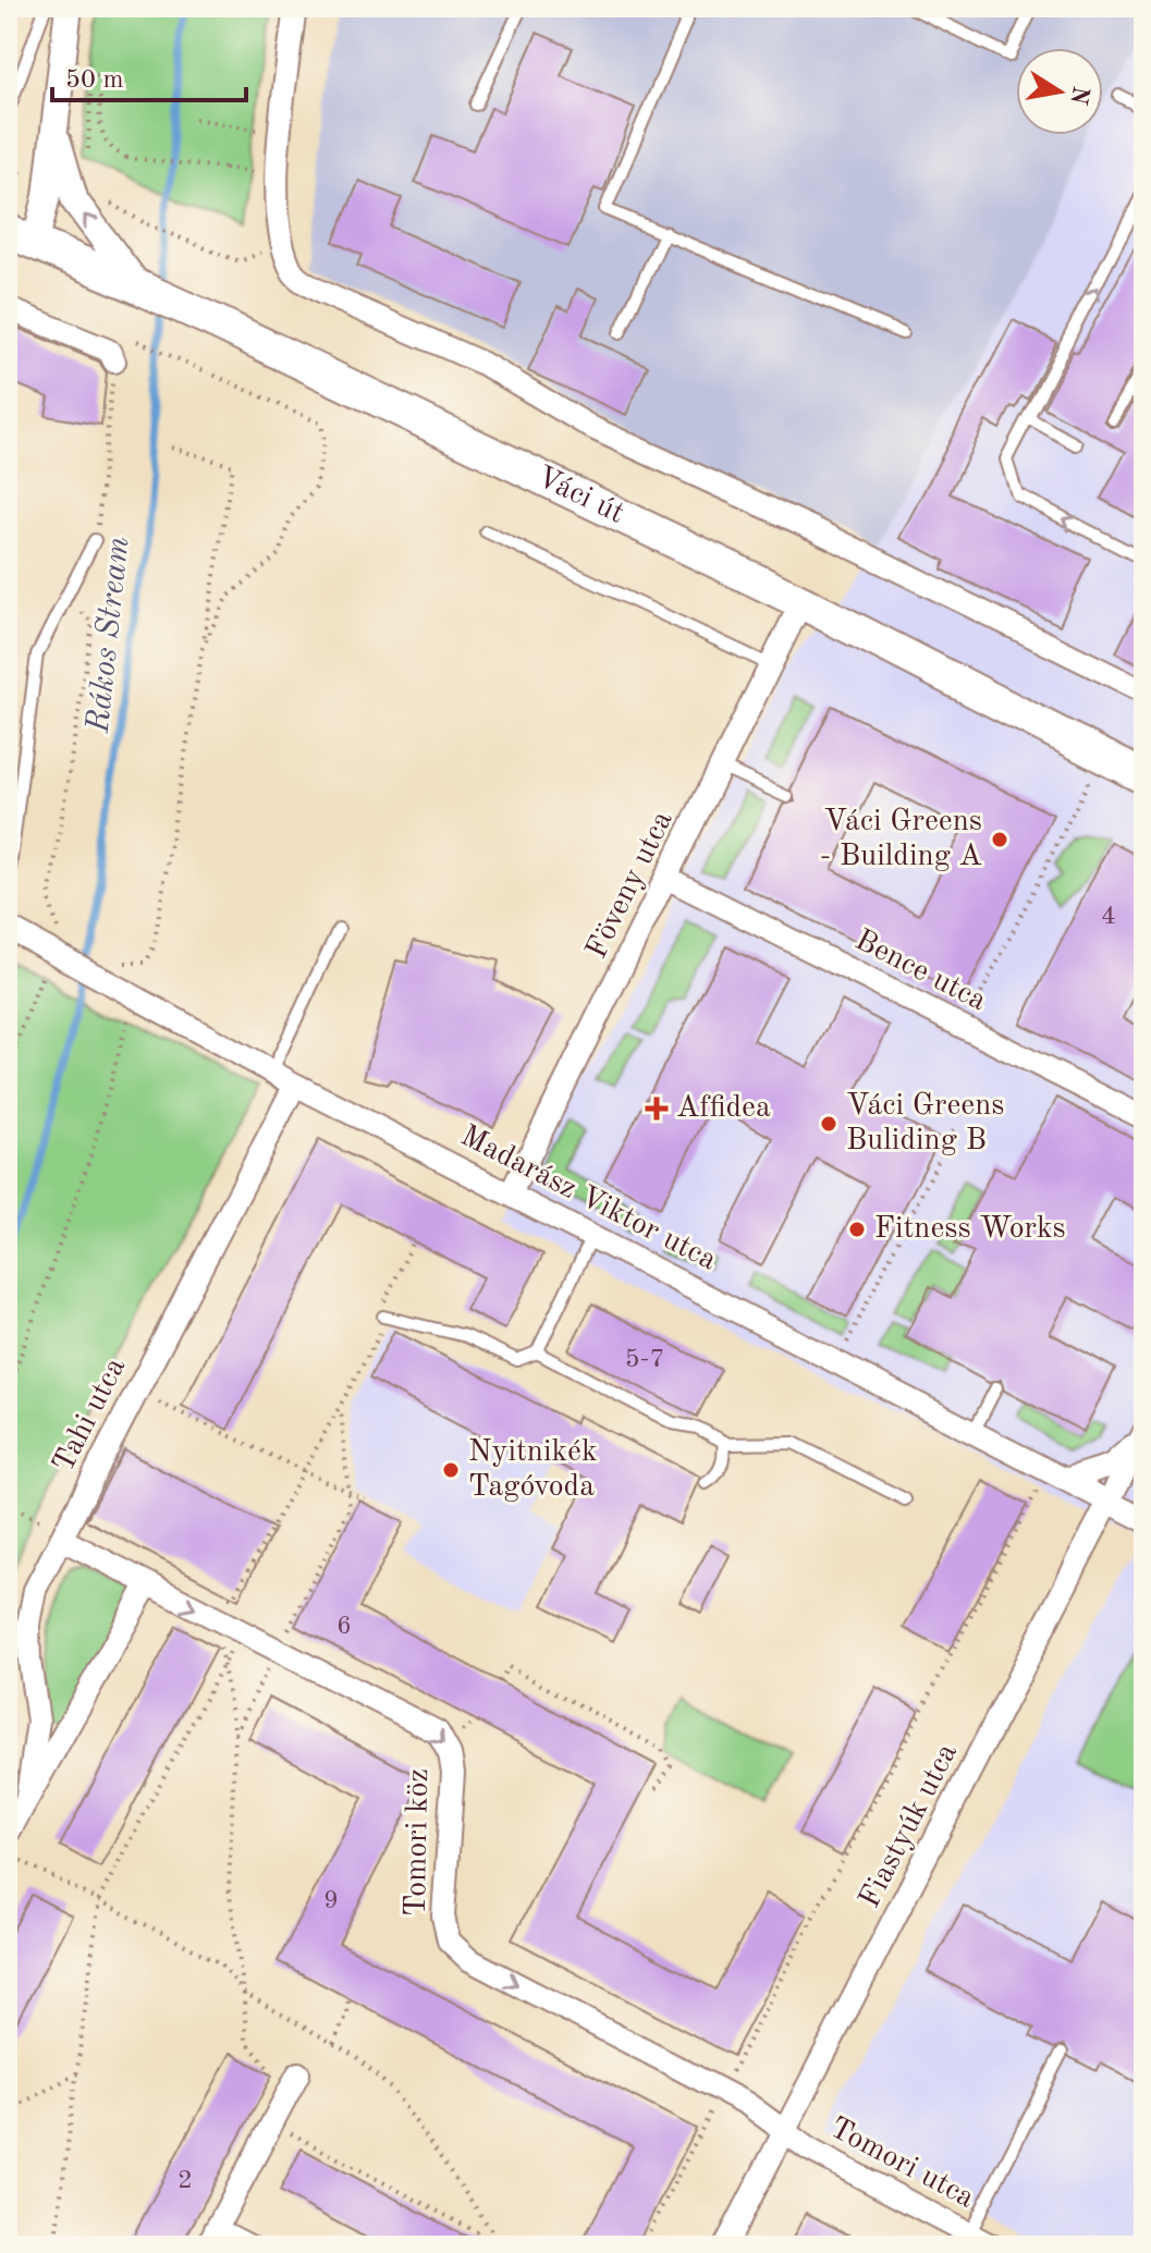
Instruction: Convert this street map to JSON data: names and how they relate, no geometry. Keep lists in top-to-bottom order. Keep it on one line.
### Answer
{"streets":{"main road":["Váci út"],"street":["Föveny utca","Bence utca","Madarász Viktor utca","Tahi utca","Fiastyúk utca","Tomori köz","Tomori utca"]},"crossings":[["Váci út","Föveny utca"],["Föveny utca","Bence utca"],["Föveny utca","Madarász Viktor utca"],["Madarász Viktor utca","Tahi utca"],["Madarász Viktor utca","Fiastyúk utca"],["Tahi utca","Tomori köz"],["Fiastyúk utca","Tomori köz"],["Fiastyúk utca","Tomori utca"],["Tomori köz","Tomori utca"]],"one_way":["Tomori köz"],"water":["Rákos Stream"],"places":{"other":["Váci Greens - Building A","Váci Greens Buliding B","Fitness Works","Nyitnikék Tagóvoda"],"health":["Affidea"]},"house_numbers":["4","5-7","6","9","2"],"scale_bar":"50 m","north":"right"}
